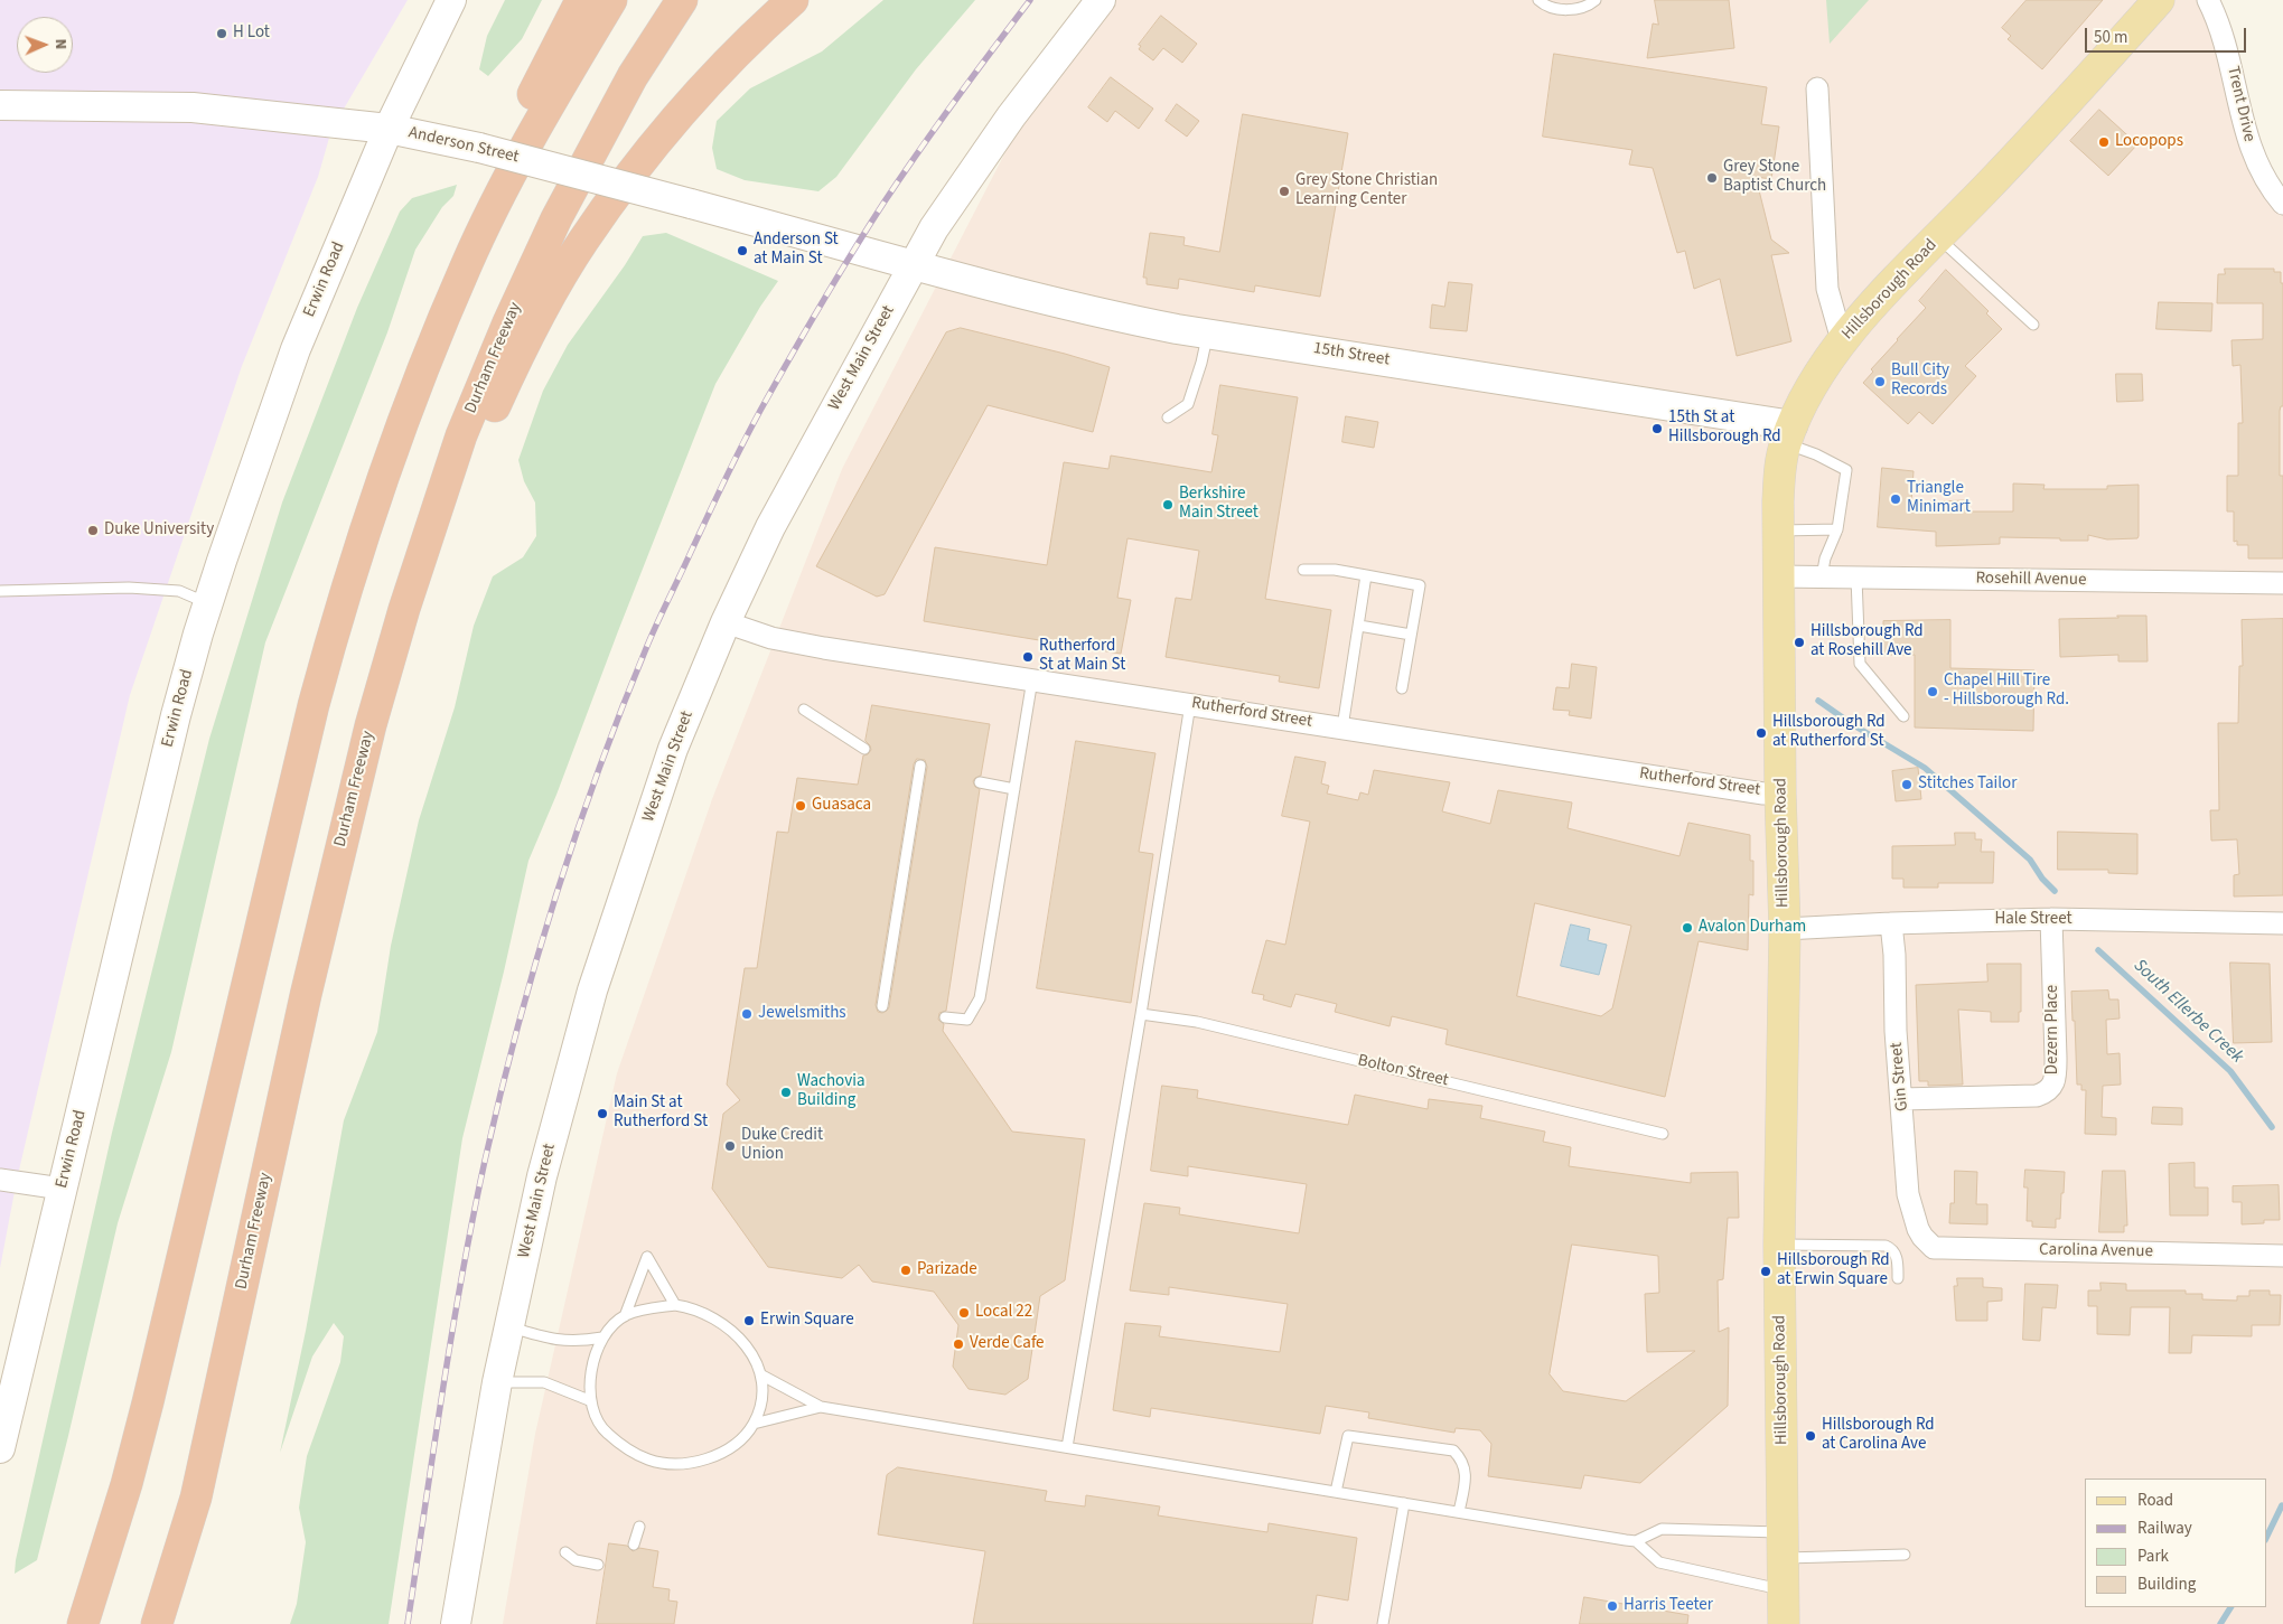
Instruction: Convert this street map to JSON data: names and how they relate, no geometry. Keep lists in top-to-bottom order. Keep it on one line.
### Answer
{"streets":{"highway":["Durham Freeway"],"main road":["Anderson Street","Erwin Road","Hillsborough Road","15th Street","West Main Street"],"street":["Trent Drive","Rosehill Avenue","Rutherford Street","Hale Street","Dezern Place","Gin Street","Carolina Avenue"],"lane":["Bolton Street"]},"crossings":[["Anderson Street","Erwin Road"],["Anderson Street","15th Street"],["Anderson Street","West Main Street"],["Hillsborough Road","15th Street"],["Hillsborough Road","Rosehill Avenue"],["Hillsborough Road","Rutherford Street"],["Hillsborough Road","Hale Street"],["15th Street","West Main Street"],["West Main Street","Rutherford Street"],["Hale Street","Dezern Place"],["Hale Street","Gin Street"],["Dezern Place","Gin Street"],["Gin Street","Carolina Avenue"]],"water":["South Ellerbe Creek"],"places":["H Lot","Locopops","Grey Stone Baptist Church","Grey Stone Christian Learning Center","Anderson St at Main St","Bull City Records","15th St at Hillsborough Rd","Triangle Minimart","Berkshire Main Street","Duke University","Hillsborough Rd at Rosehill Ave","Rutherford St at Main St","Chapel Hill Tire - Hillsborough Rd.","Hillsborough Rd at Rutherford St","Stitches Tailor","Guasaca","Avalon Durham","Jewelsmiths","Wachovia Building","Main St at Rutherford St","Duke Credit Union","Parizade","Hillsborough Rd at Erwin Square","Local 22","Erwin Square","Verde Cafe","Hillsborough Rd at Carolina Ave","Harris Teeter"],"legend":["Road","Railway","Park","Building"],"scale_bar":"50 m","north":"right"}
